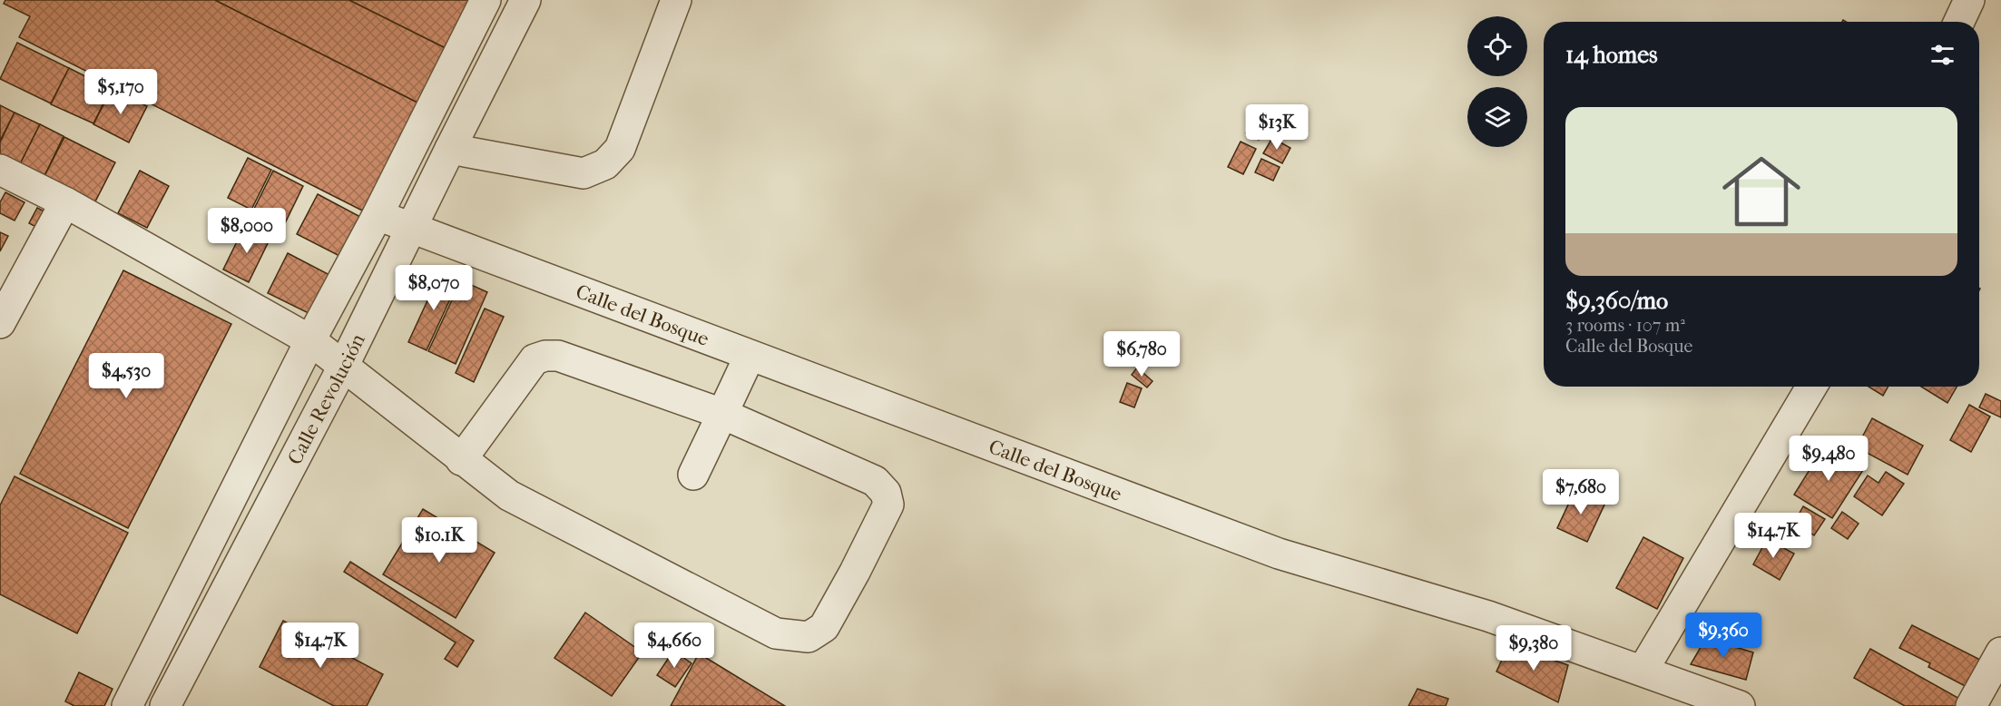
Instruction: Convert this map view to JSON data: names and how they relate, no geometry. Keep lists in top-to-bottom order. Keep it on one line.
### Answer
{"streets":{"street":["Calle del Bosque","Calle Revolución"]},"crossings":[["Calle del Bosque","Calle Revolución"]],"page":{"heading":"14 homes","price":["$5,170","$13K","$8,000","$8,070","$6,780","$4,530","$9,480","$7,680","$14.7K","$10.1K","$9,360","$14.7K","$4,660","$9,380"],"list":[{"name":"$9,360/mo","note":"3 rooms · 107 m² · Calle del Bosque"}]}}
